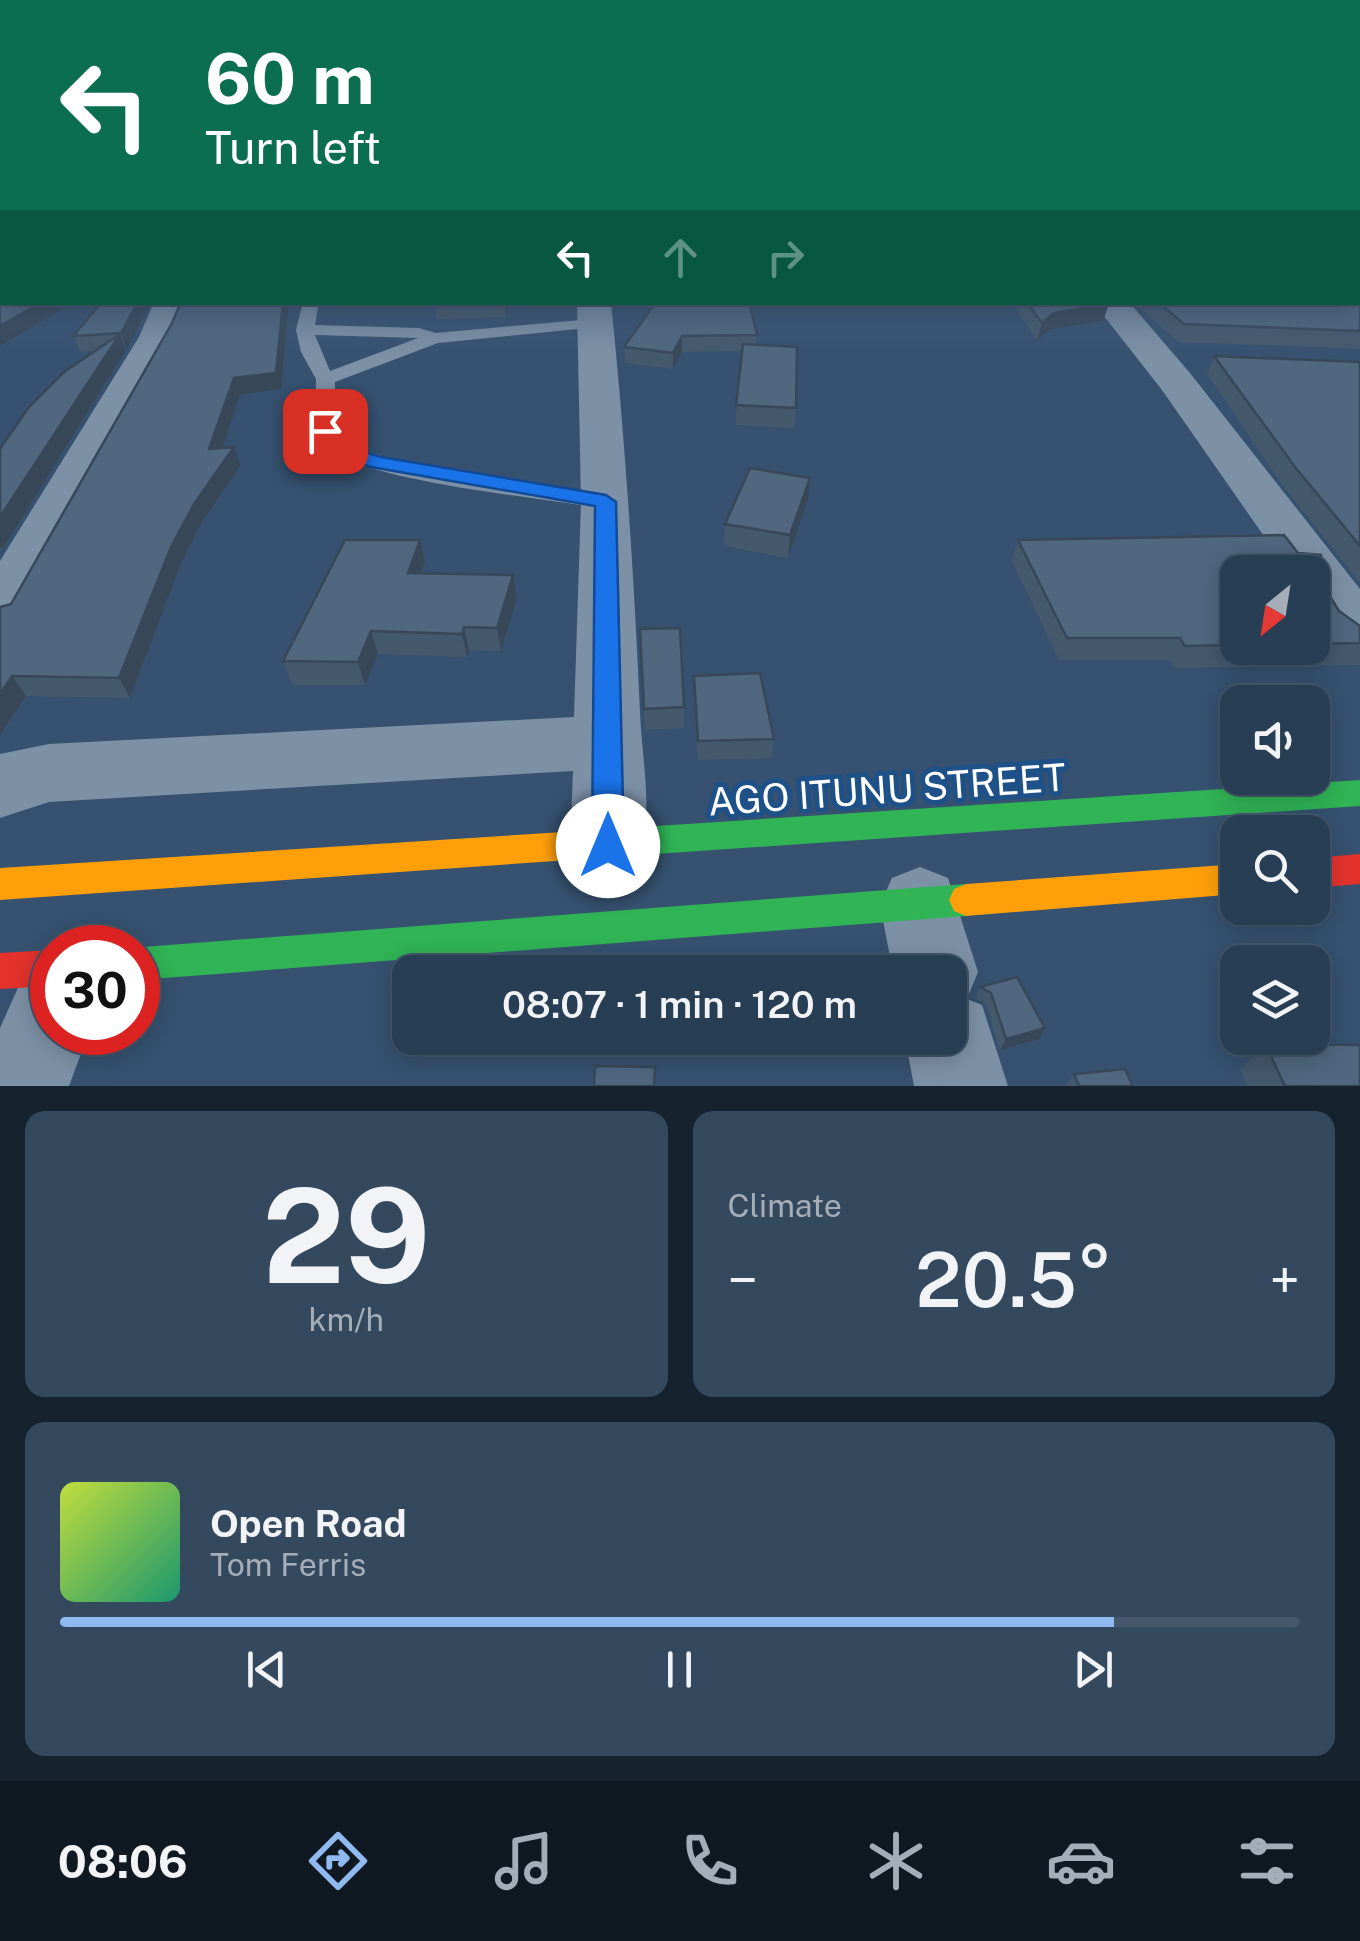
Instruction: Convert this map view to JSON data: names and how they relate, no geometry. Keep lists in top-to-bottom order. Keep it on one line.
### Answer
{"streets":{"main road":["AGO ITUNU STREET"]},"north":"bottom left","page":{"turn":["60 m","Turn left"],"limit":"30","trip":"08:07 · 1 min · 120 m","tile":[["29","km/h"],"Climate"],"heat":["−","20.5°","+"],"song":["Open Road","Tom Ferris"],"tabs":"08:06"}}
